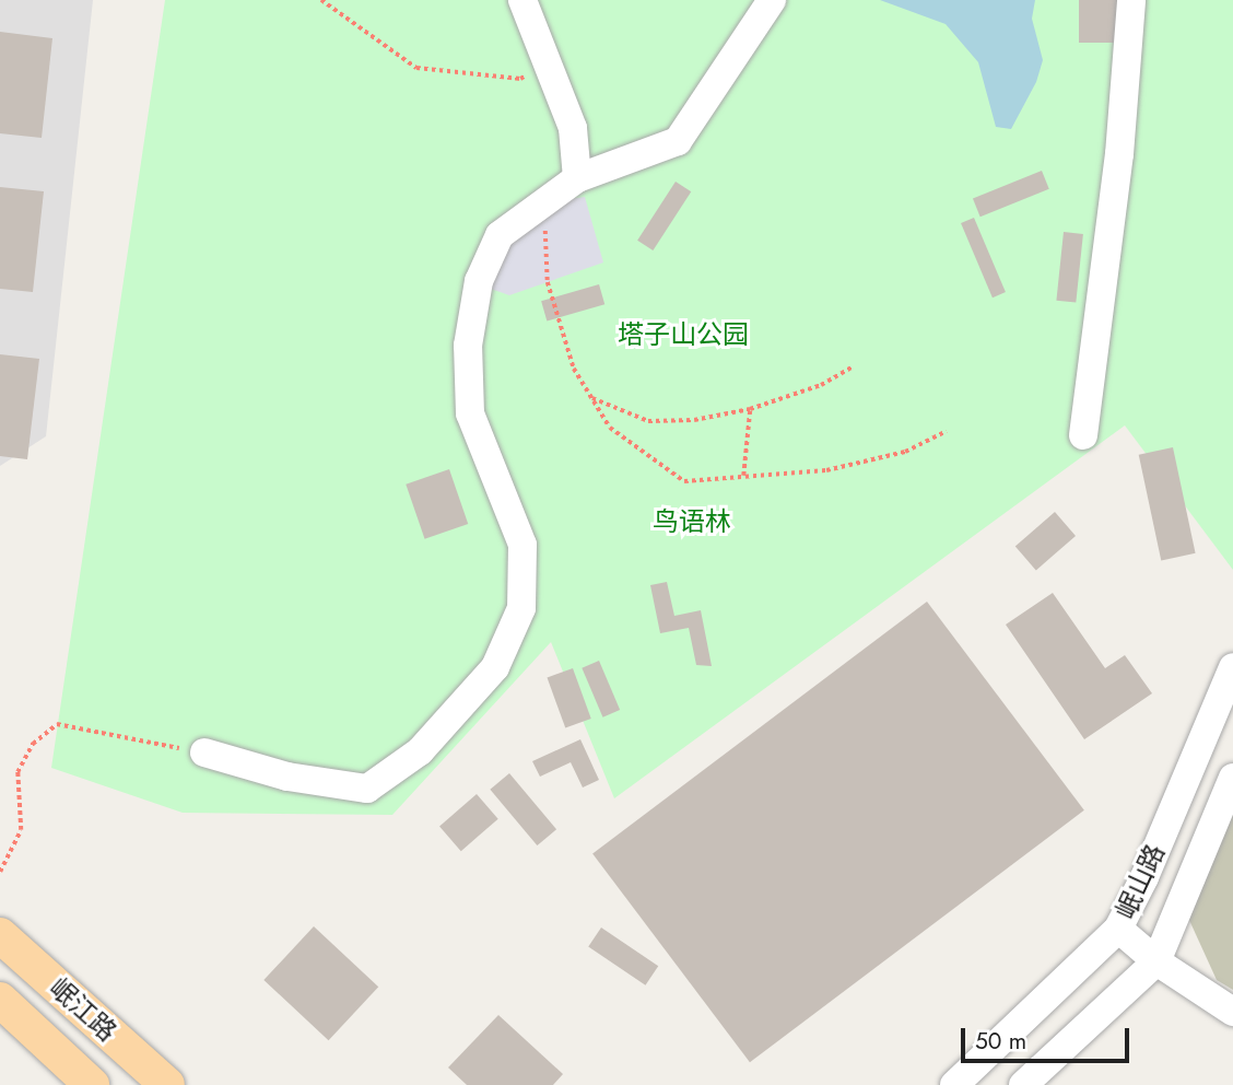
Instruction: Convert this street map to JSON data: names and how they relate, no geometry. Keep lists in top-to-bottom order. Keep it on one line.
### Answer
{"streets":{"main road":["岷江路"],"street":["岷山路"]},"parks":["塔子山公园","鸟语林"],"scale_bar":"50 m"}
